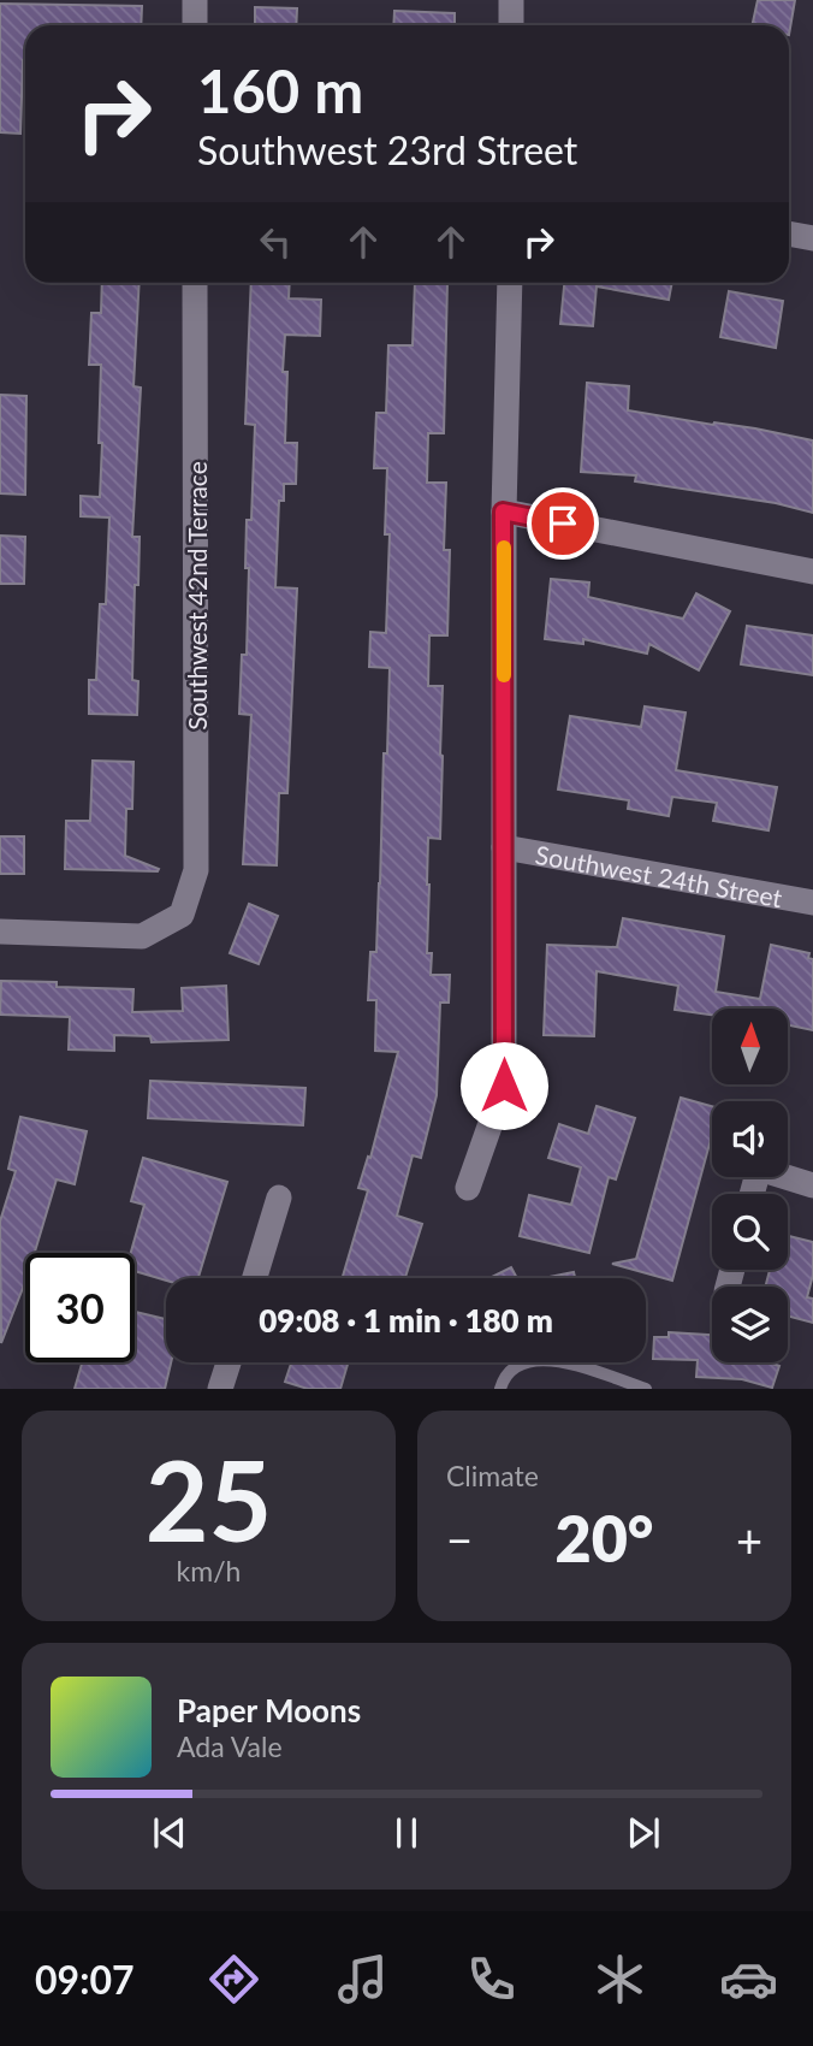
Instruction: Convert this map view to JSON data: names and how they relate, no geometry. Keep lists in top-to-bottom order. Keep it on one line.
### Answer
{"streets":{"street":["Southwest 42nd Terrace","Southwest 24th Street"]},"north":"top","page":{"turn":["160 m","Southwest 23rd Street"],"limit":"30","trip":"09:08 · 1 min · 180 m","tile":[["25","km/h"],"Climate"],"heat":["−","20°","+"],"song":["Paper Moons","Ada Vale"],"tabs":"09:07"}}
